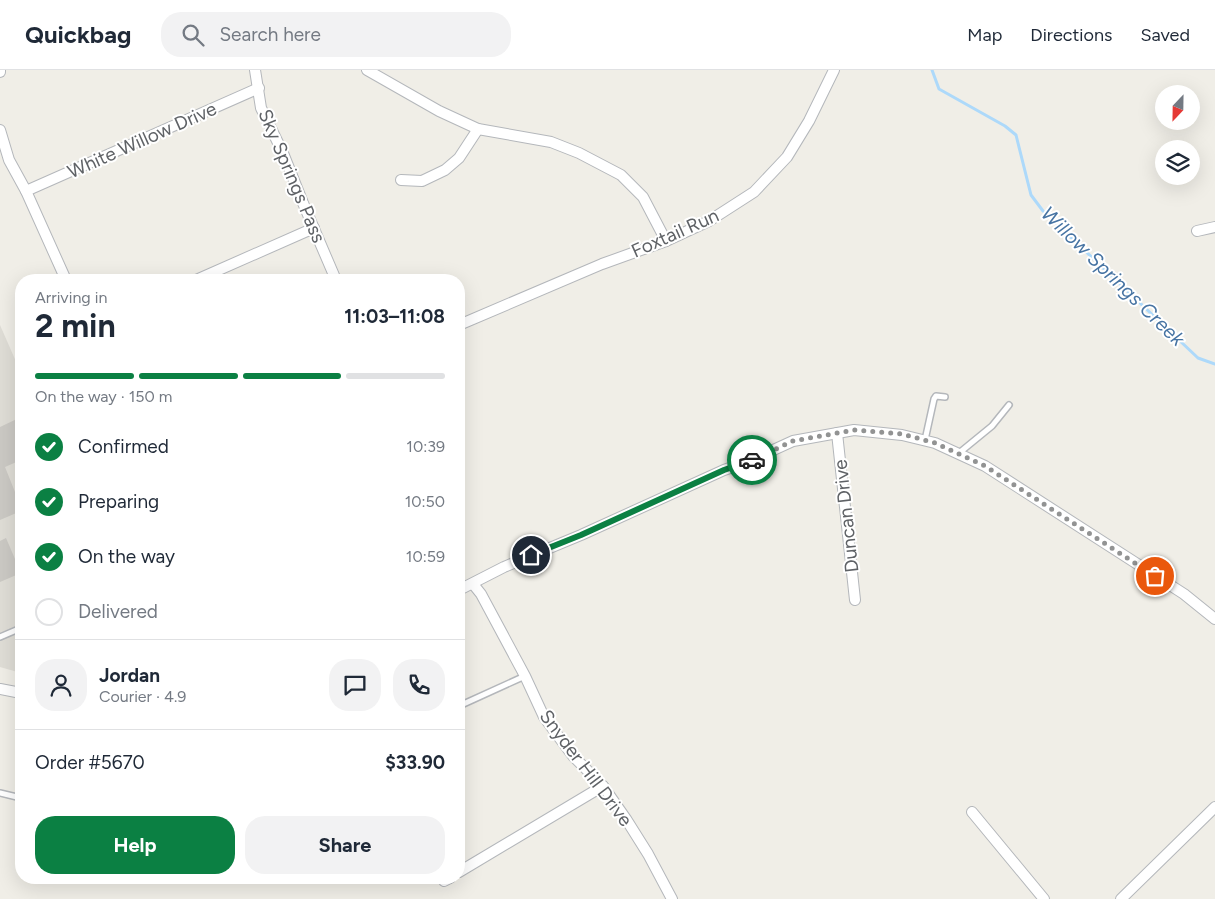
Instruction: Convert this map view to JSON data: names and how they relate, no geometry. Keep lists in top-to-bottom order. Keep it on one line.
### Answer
{"streets":{"street":["White Willow Drive","Sky Springs Pass","Foxtail Run","Duncan Drive","Snyder Hill Drive"]},"crossings":[["White Willow Drive","Sky Springs Pass"]],"water":["Willow Springs Creek"],"north":"bottom","page":{"header":"Quickbag","search":"Search here","nav":["Map","Directions","Saved"],"heading":["2 min","Arriving in","11:03–11:08"],"panel":["Jordan","Courier · 4.9","Order #5670","$33.90"],"bar":"On the way · 150 m","list":[["Confirmed","10:39"],["Preparing","10:50"],["On the way","10:59"],"Delivered"],"buttons":["Help","Share"]}}
